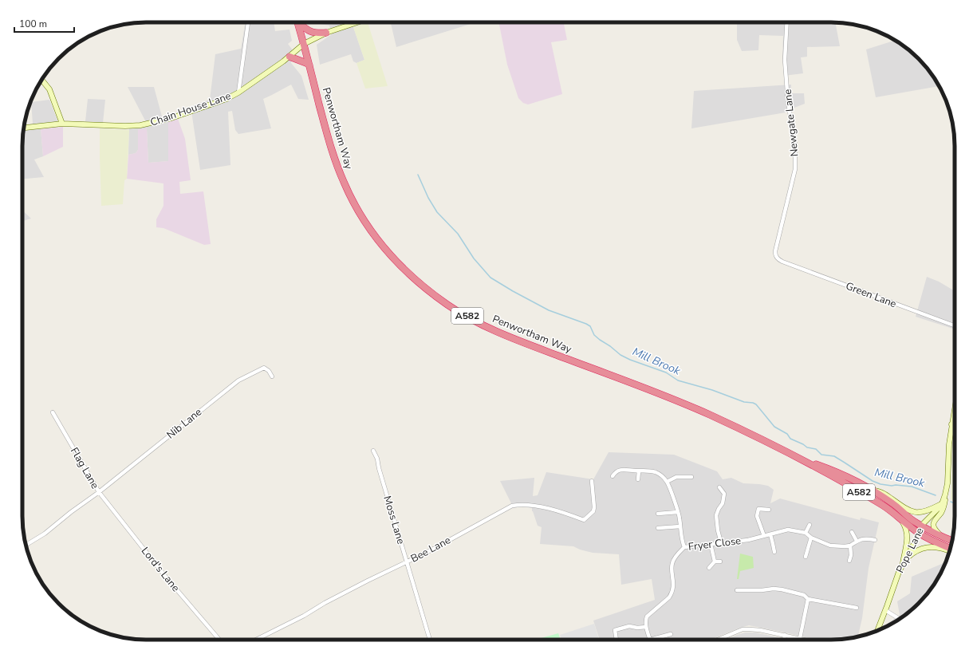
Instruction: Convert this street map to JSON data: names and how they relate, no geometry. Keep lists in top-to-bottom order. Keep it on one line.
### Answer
{"streets":{"highway":["Penwortham Way","A582"],"street":["Chain House Lane","Newgate Lane","Green Lane","Nib Lane","Flag Lane","Moss Lane","Fryer Close","Bee Lane","Pope Lane","Lord's Lane"]},"crossings":[["Chain House Lane","Penwortham Way"],["Newgate Lane","Green Lane"],["Penwortham Way","A582"],["Penwortham Way","Pope Lane"],["A582","Pope Lane"],["Nib Lane","Flag Lane"],["Nib Lane","Lord's Lane"],["Flag Lane","Lord's Lane"],["Moss Lane","Bee Lane"]],"water":["Mill Brook"],"scale_bar":"100 m"}
